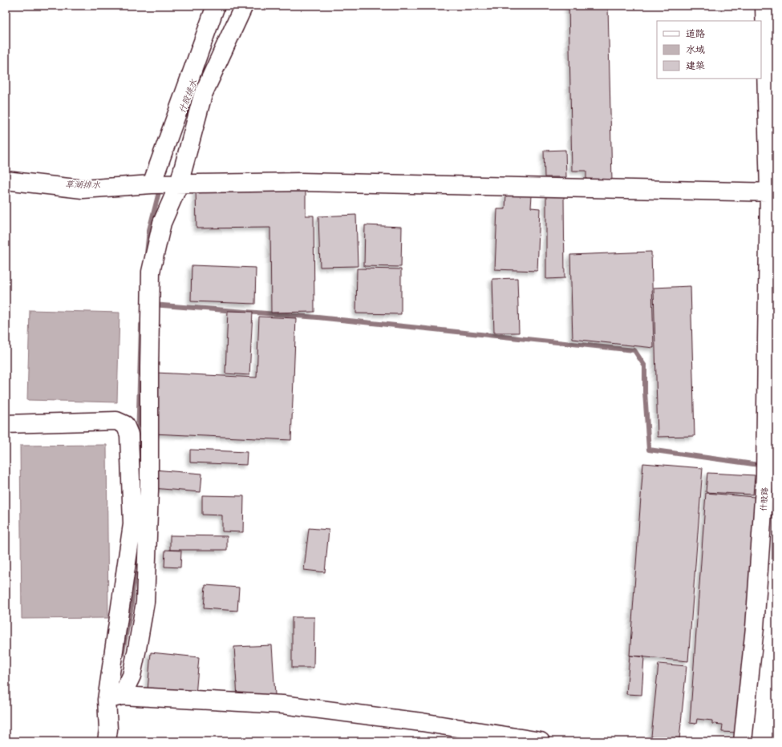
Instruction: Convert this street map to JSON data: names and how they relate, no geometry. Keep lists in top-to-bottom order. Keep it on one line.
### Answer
{"streets":{"street":["什股路"]},"water":["什股排水","草湖排水"],"legend":["道路","水域","建築"]}
